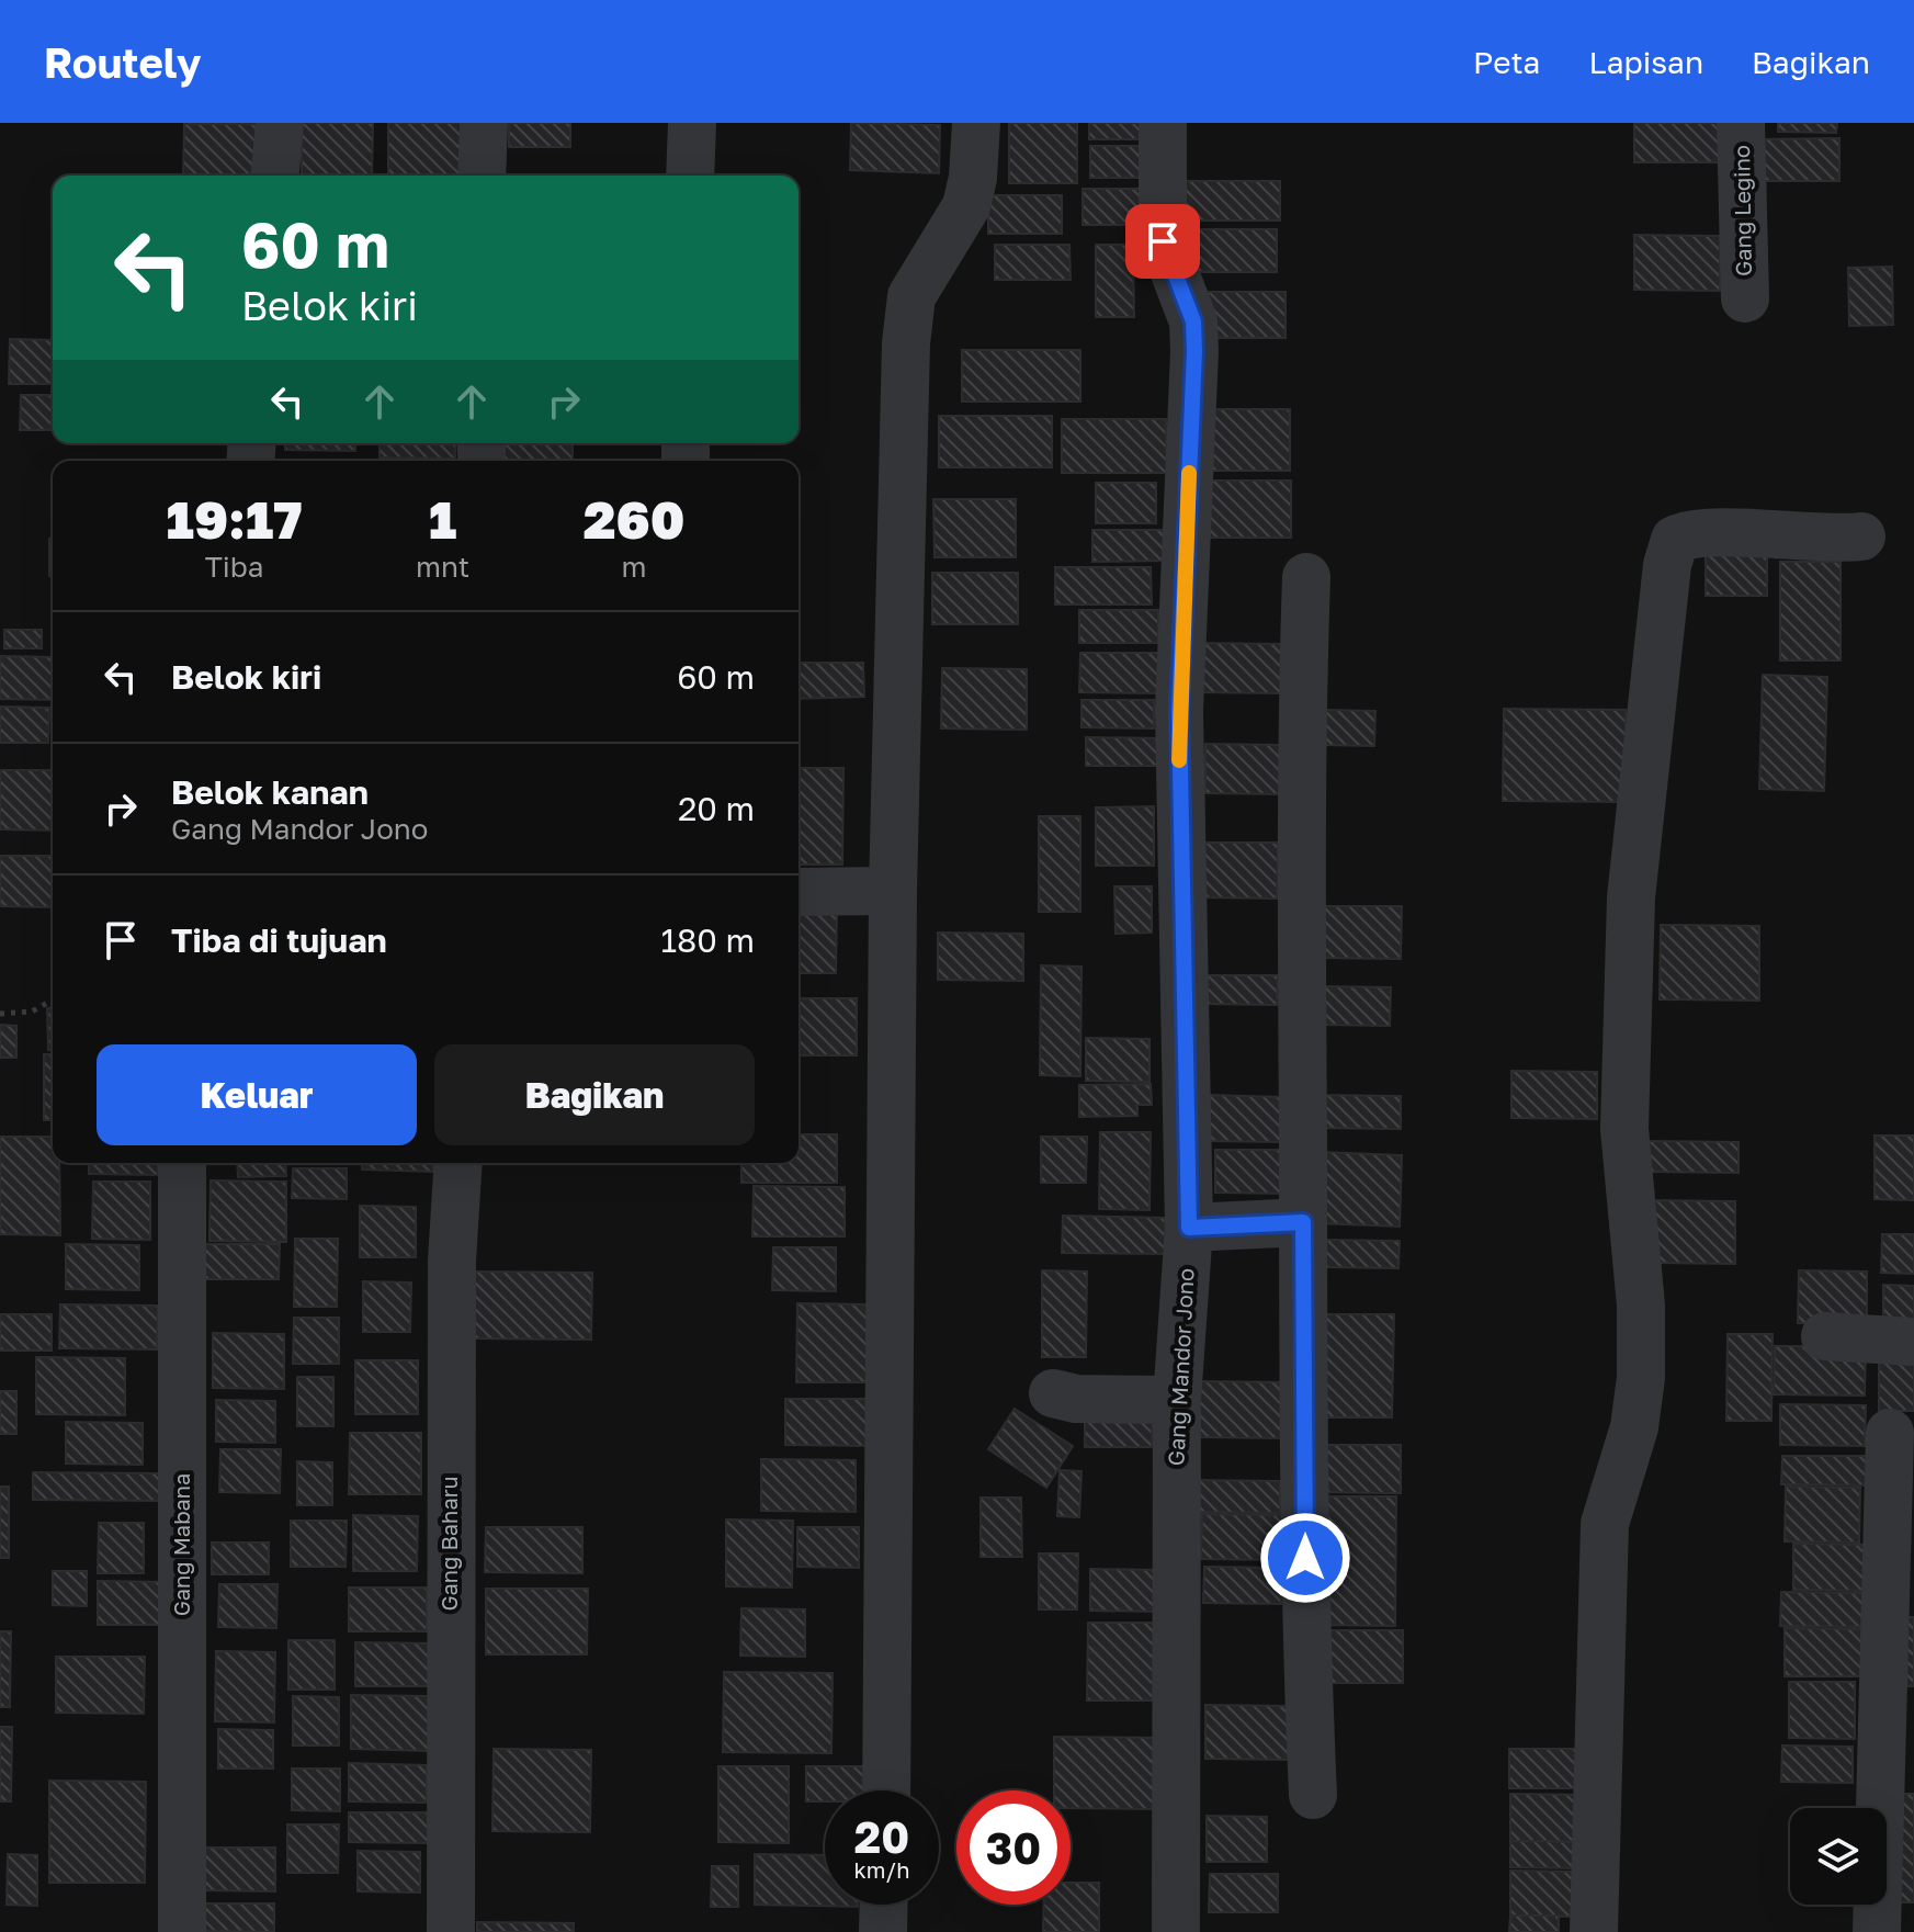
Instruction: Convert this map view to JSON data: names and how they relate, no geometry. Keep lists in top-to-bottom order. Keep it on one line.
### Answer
{"streets":{"street":["Gang Legino","Gang Mandor Jono","Gang Baharu","Gang Mabana"]},"page":{"header":"Routely","nav":["Peta","Lapisan","Bagikan"],"turn":["60 m","Belok kiri"],"eta":["19:17","Tiba","1","mnt","260","m"],"list":[{"name":"Belok kiri","value":"60 m"},{"name":"Belok kanan","note":"Gang Mandor Jono","value":"20 m"},{"name":"Tiba di tujuan","value":"180 m"}],"buttons":["Keluar","Bagikan"],"speed":"20 km/h","limit":"30"}}
